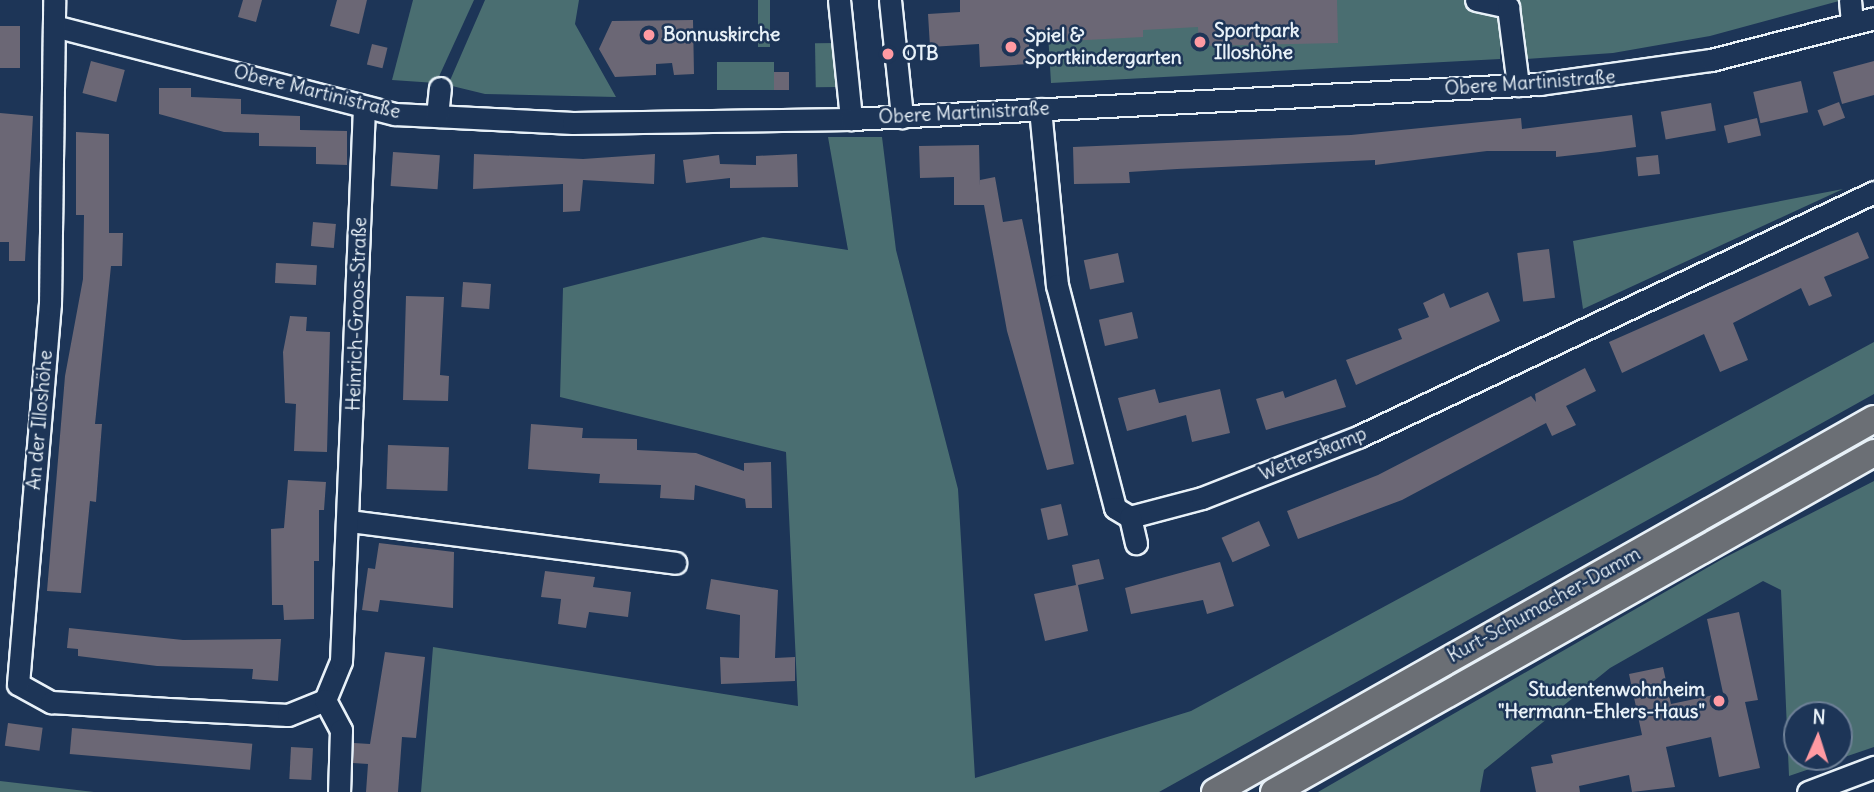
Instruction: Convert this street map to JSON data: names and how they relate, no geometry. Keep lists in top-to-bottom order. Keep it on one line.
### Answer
{"streets":{"main road":["Kurt-Schumacher-Damm"],"street":["Obere Martinistraße","Heinrich-Groos-Straße","An der Illoshöhe","Wetterskamp"]},"crossings":[["Obere Martinistraße","Heinrich-Groos-Straße"],["Obere Martinistraße","An der Illoshöhe"],["Heinrich-Groos-Straße","An der Illoshöhe"]],"places":["Bonnuskirche","Sportpark Illoshöhe","Spiel & Sportkindergarten","OTB","Studentenwohnheim \"Hermann-Ehlers-Haus\""],"north":"top"}
